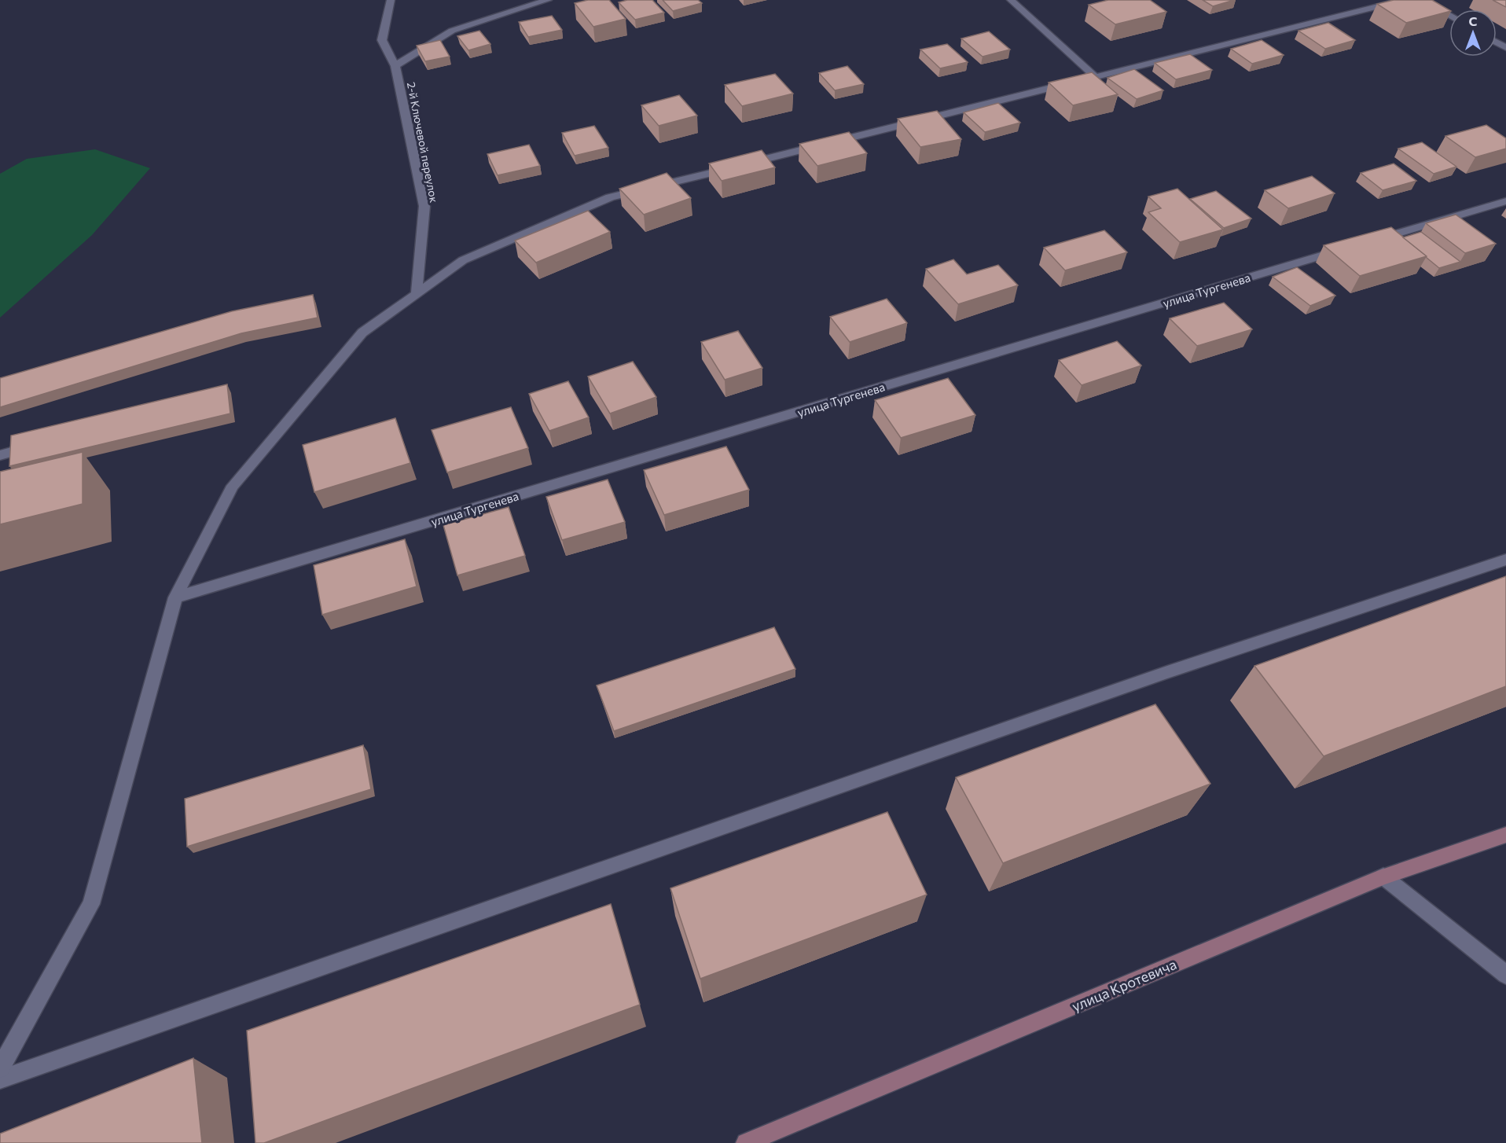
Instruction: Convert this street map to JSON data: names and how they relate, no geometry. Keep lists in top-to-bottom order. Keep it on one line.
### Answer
{"streets":{"street":["2-й Ключевой переулок","улица Тургенева","улица Кротевича"]},"north":"top"}
